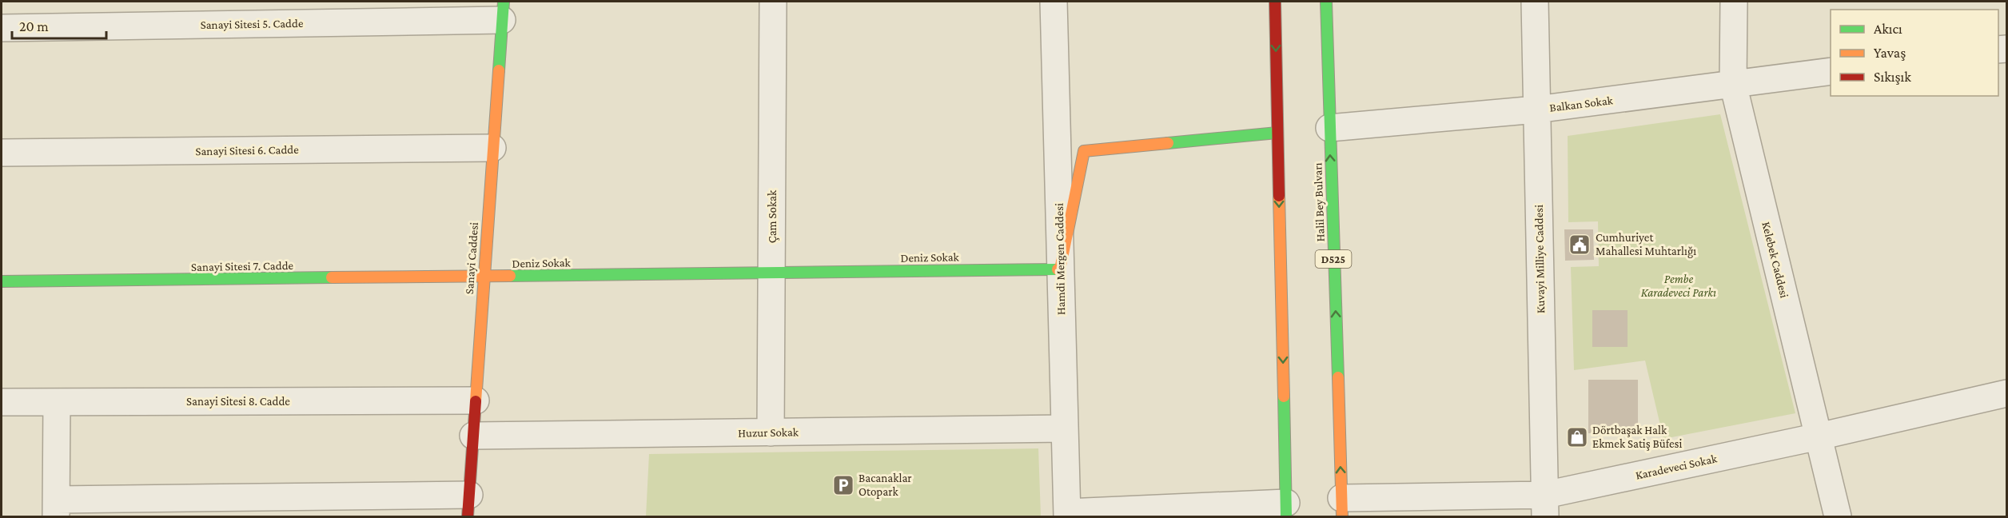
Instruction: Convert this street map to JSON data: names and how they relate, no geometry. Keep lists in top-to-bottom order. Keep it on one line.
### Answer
{"streets":{"main road":["Halil Bey Bulvarı","Deniz Sokak","Sanayi Caddesi","D525","Sanayi Sitesi 7. Cadde"],"street":["Sanayi Sitesi 5. Cadde","Balkan Sokak","Sanayi Sitesi 6. Cadde","Çam Sokak","Hamdi Mergen Caddesi","Kuvayi Milliye Caddesi","Kelebek Caddesi","Sanayi Sitesi 8. Cadde","Huzur Sokak","Karadeveci Sokak"]},"crossings":[["Sanayi Sitesi 5. Cadde","Sanayi Caddesi"],["Balkan Sokak","Halil Bey Bulvarı"],["Balkan Sokak","Kuvayi Milliye Caddesi"],["Balkan Sokak","Kelebek Caddesi"],["Sanayi Sitesi 6. Cadde","Sanayi Caddesi"],["Halil Bey Bulvarı","Karadeveci Sokak"],["Çam Sokak","Deniz Sokak"],["Çam Sokak","Huzur Sokak"],["Deniz Sokak","Sanayi Caddesi"],["Deniz Sokak","Hamdi Mergen Caddesi"],["Deniz Sokak","Sanayi Sitesi 7. Cadde"],["Sanayi Caddesi","Sanayi Sitesi 7. Cadde"],["Sanayi Caddesi","Sanayi Sitesi 8. Cadde"],["Sanayi Caddesi","Huzur Sokak"],["Hamdi Mergen Caddesi","Huzur Sokak"],["Kuvayi Milliye Caddesi","Karadeveci Sokak"],["Kelebek Caddesi","Karadeveci Sokak"]],"parks":["Pembe Karadeveci Parkı"],"places":{"public building":["Cumhuriyet Mahallesi Muhtarlığı"],"shop":["Dörtbaşak Halk Ekmek Satiş Büfesi"],"parking":["Bacanaklar Otopark"]},"legend":["Akıcı","Yavaş","Sıkışık"],"scale_bar":"20 m"}
